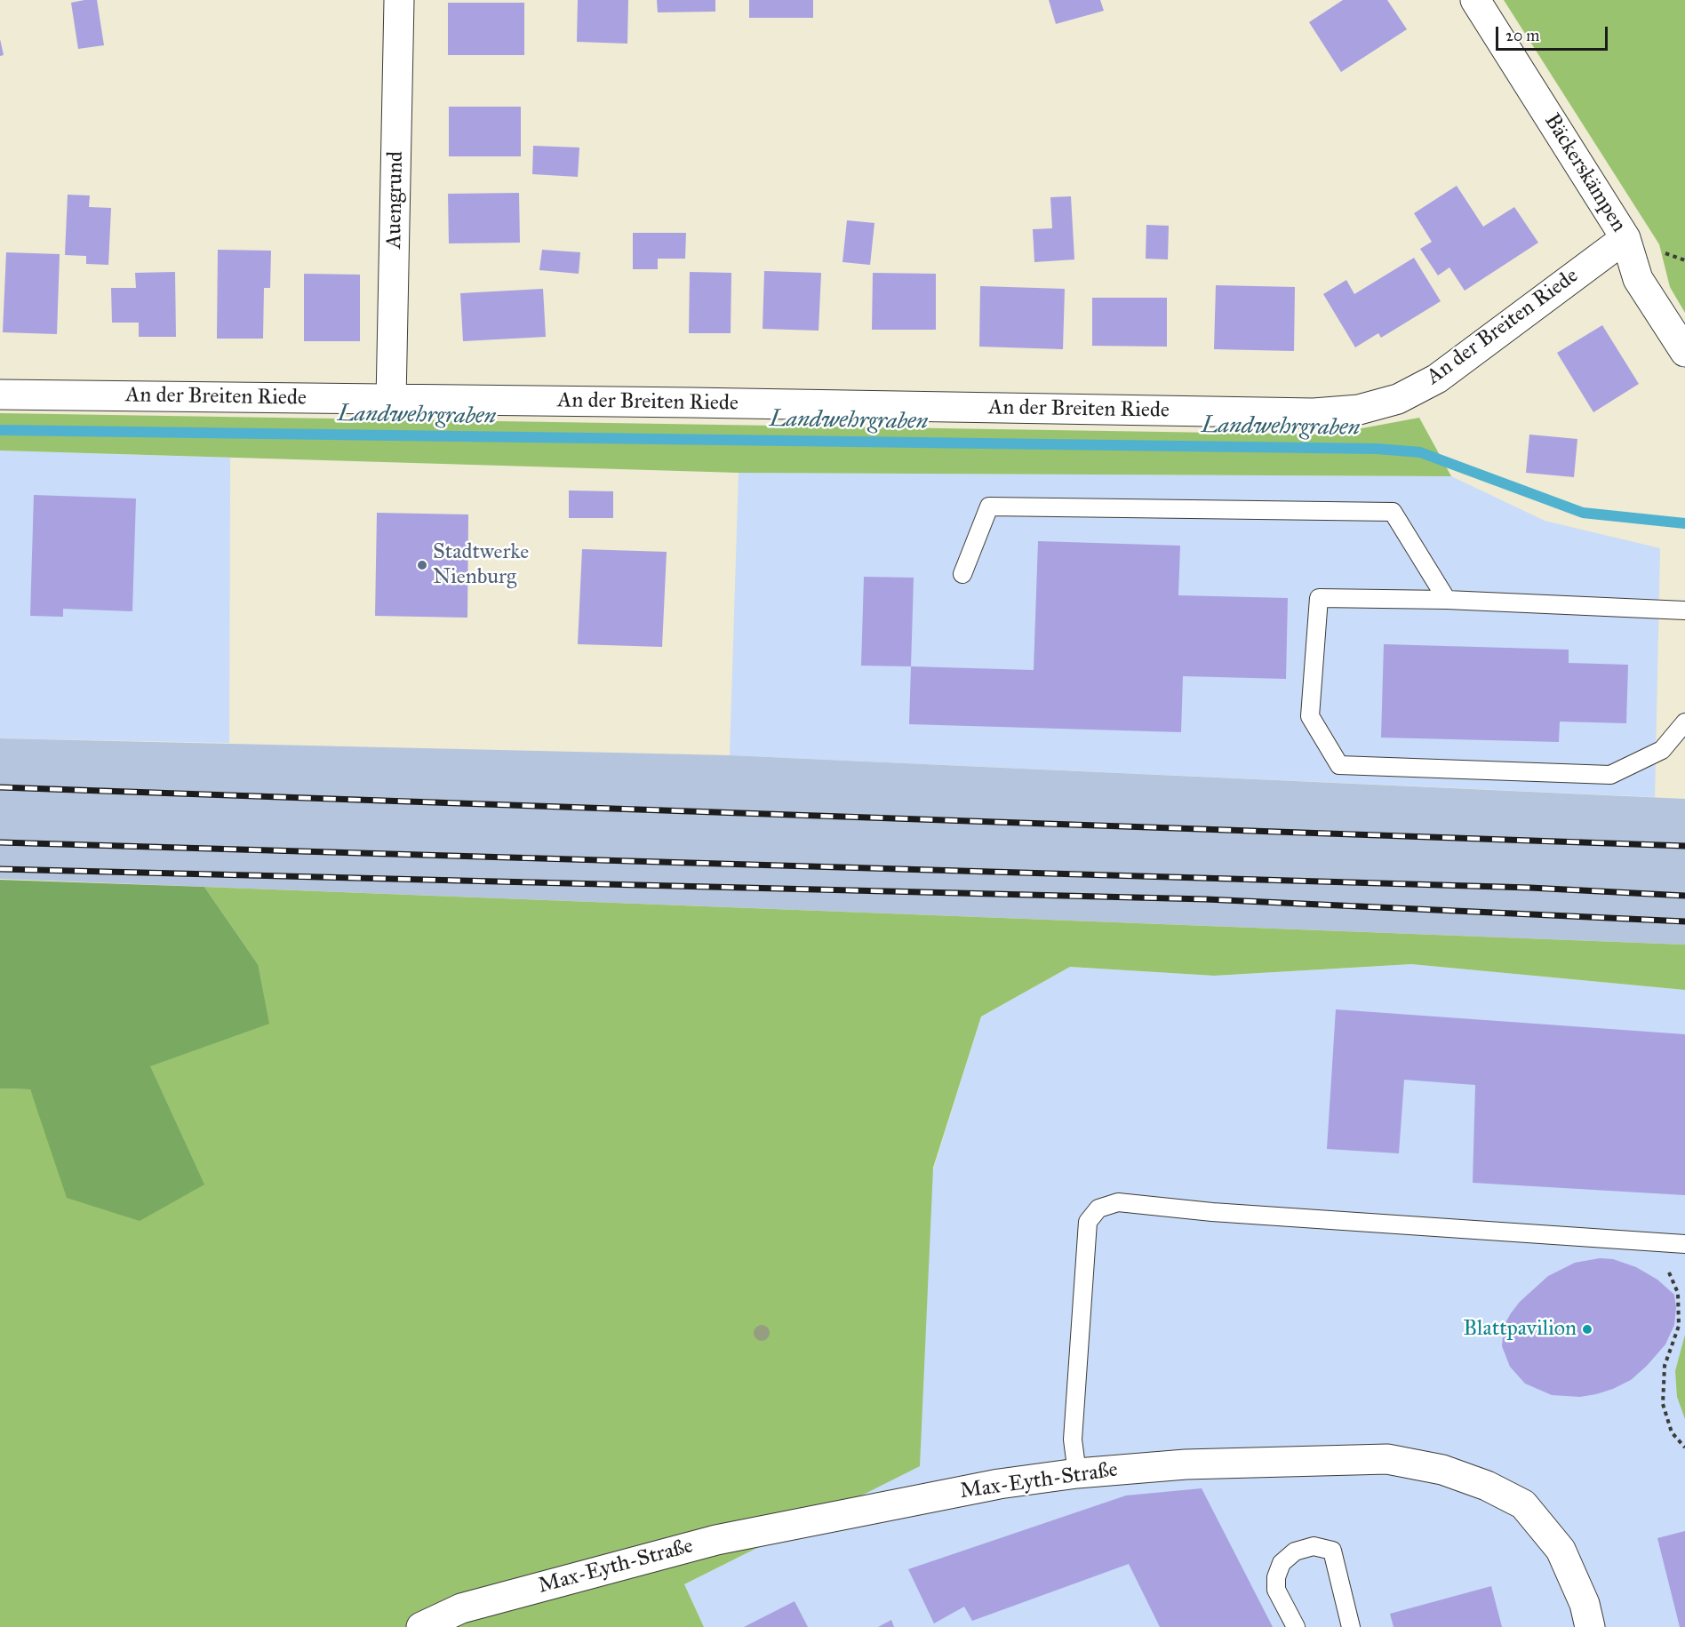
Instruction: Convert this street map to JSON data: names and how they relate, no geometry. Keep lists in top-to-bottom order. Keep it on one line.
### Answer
{"streets":{"street":["Bäckerskämpen","Auengrund","An der Breiten Riede","Max-Eyth-Straße"]},"crossings":[["Bäckerskämpen","An der Breiten Riede"],["Auengrund","An der Breiten Riede"]],"water":["Landwehrgraben"],"places":["Stadtwerke Nienburg","Blattpavilion"],"scale_bar":"20 m"}
